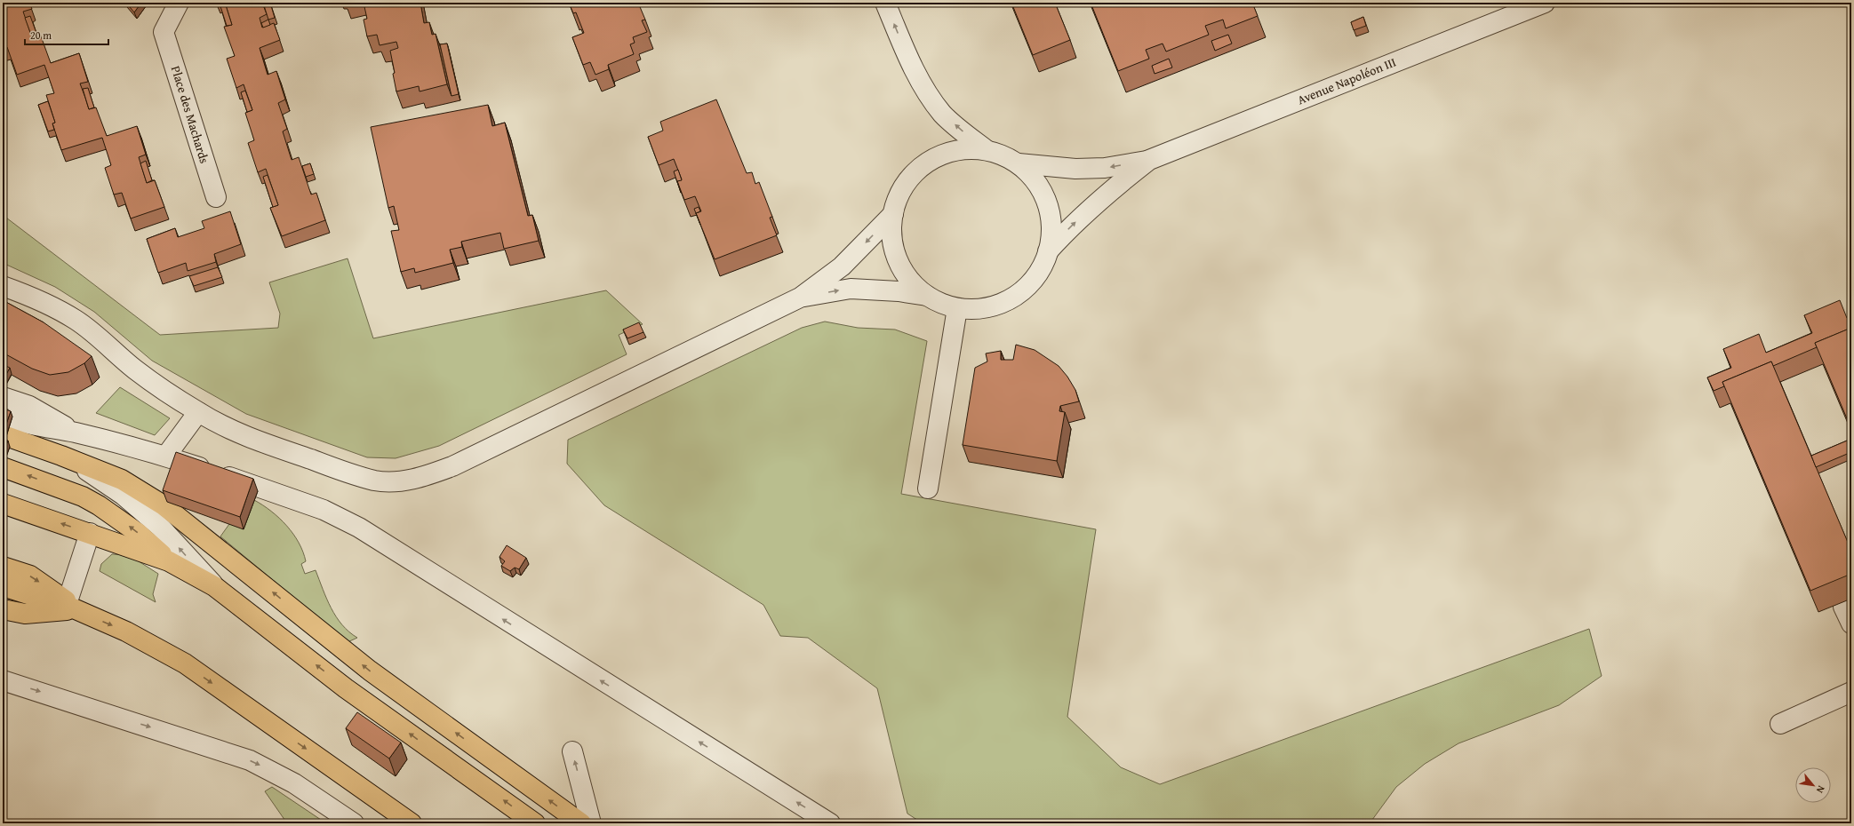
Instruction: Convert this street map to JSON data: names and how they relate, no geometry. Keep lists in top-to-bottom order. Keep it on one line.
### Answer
{"streets":{"street":["Avenue Napoléon III","Place des Machards"]},"scale_bar":"20 m","north":"bottom right"}
